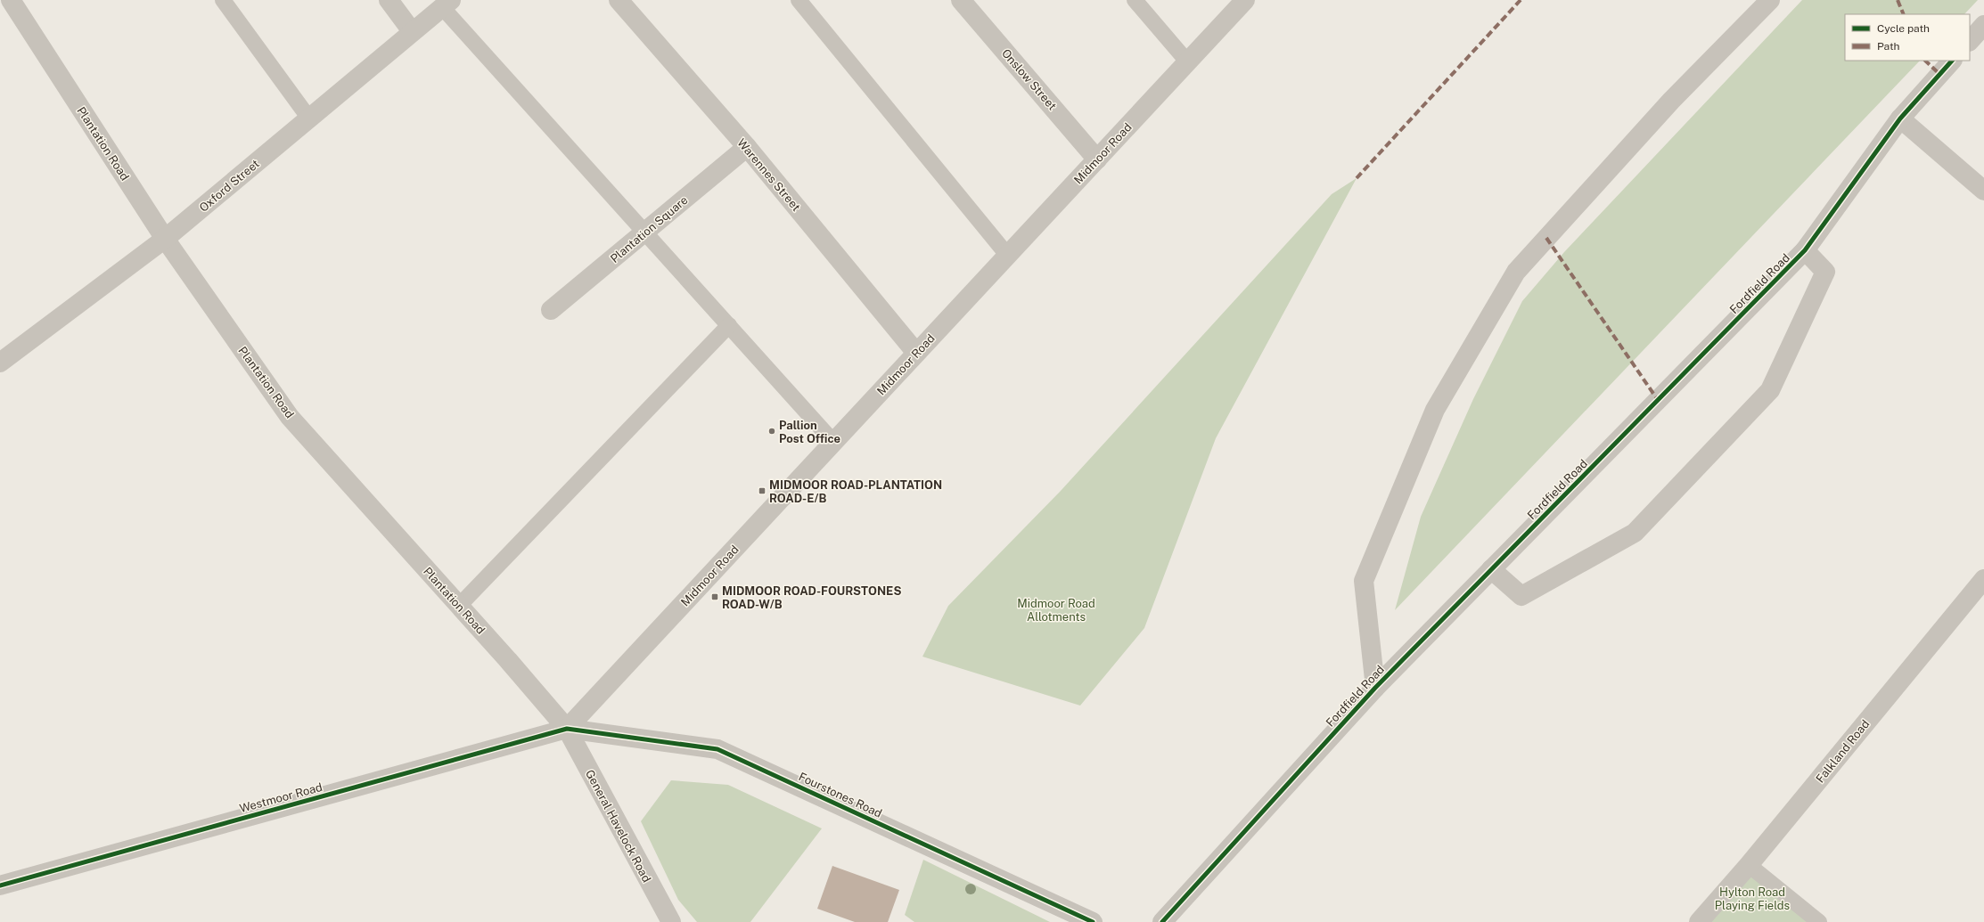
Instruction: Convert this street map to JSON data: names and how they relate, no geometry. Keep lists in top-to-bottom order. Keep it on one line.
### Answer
{"streets":{"street":["Onslow Street","Plantation Road","Midmoor Road","Warennes Street","Oxford Street","Plantation Square","Fordfield Road","Falkland Road","Fourstones Road","Westmoor Road","General Havelock Road"]},"crossings":[["Onslow Street","Midmoor Road"],["Plantation Road","Midmoor Road"],["Plantation Road","Oxford Street"],["Plantation Road","Fourstones Road"],["Plantation Road","Westmoor Road"],["Plantation Road","General Havelock Road"],["Midmoor Road","Warennes Street"],["Midmoor Road","Fourstones Road"],["Midmoor Road","Westmoor Road"],["Midmoor Road","General Havelock Road"],["Warennes Street","Plantation Square"],["Fourstones Road","Westmoor Road"],["Fourstones Road","General Havelock Road"],["Westmoor Road","General Havelock Road"]],"parks":["Midmoor Road Allotments","Hylton Road Playing Fields"],"places":{"other":["Pallion Post Office"],"transit":["MIDMOOR ROAD-PLANTATION ROAD-E/B","MIDMOOR ROAD-FOURSTONES ROAD-W/B"]},"legend":["Cycle path","Path"]}
